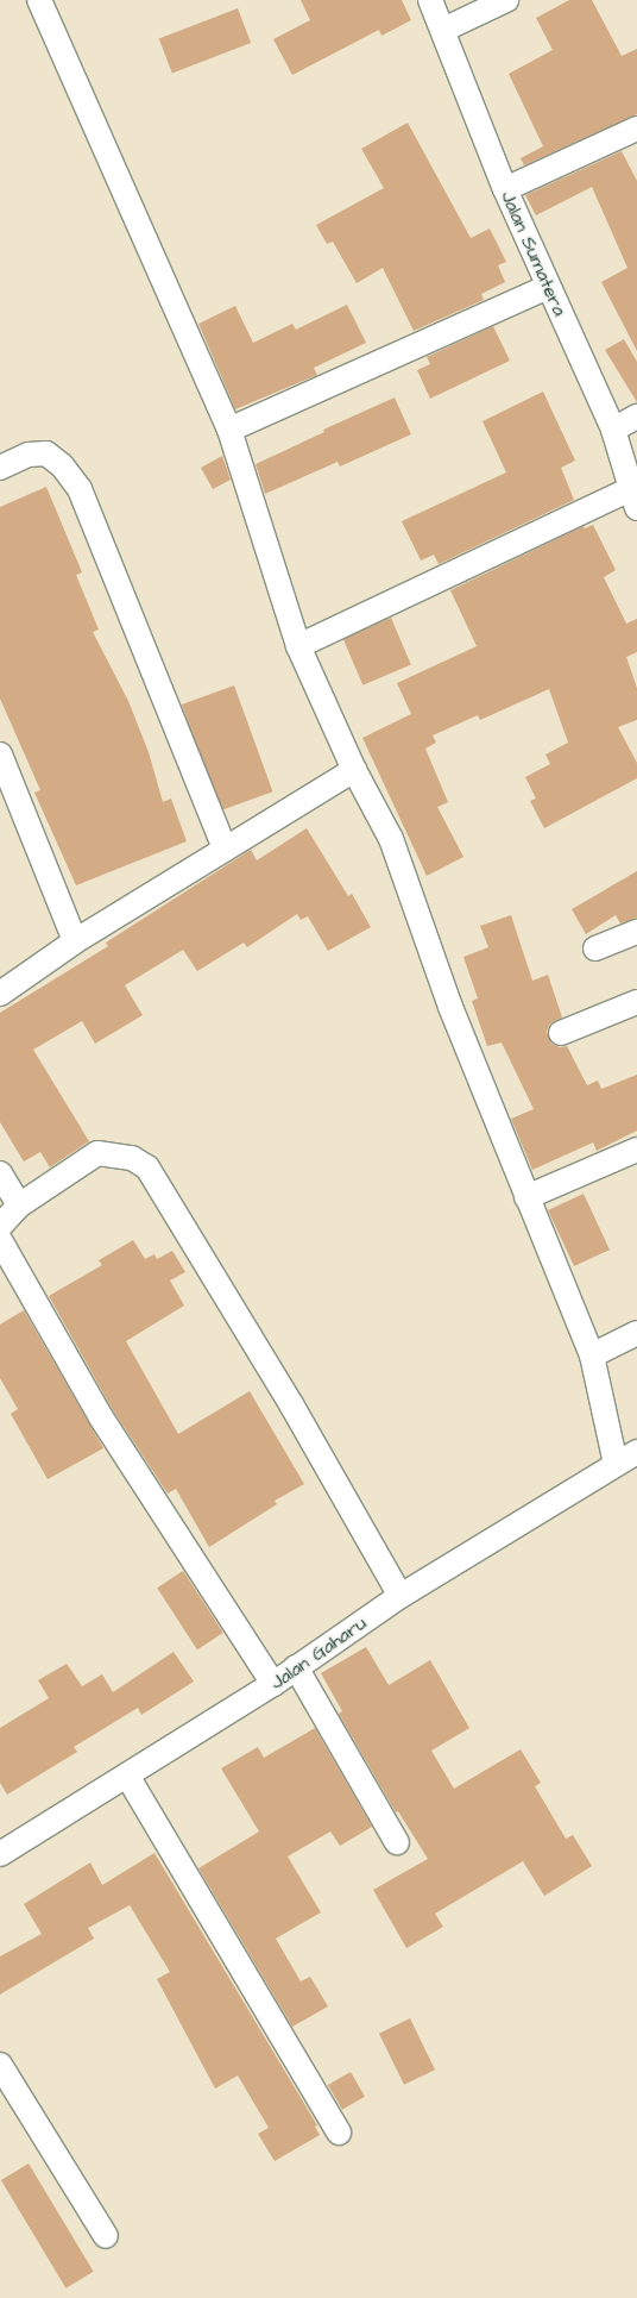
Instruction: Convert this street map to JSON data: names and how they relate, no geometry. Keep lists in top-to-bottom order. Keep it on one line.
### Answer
{"streets":{"street":["Jalan Sumatera","Jalan Gaharu"]}}
